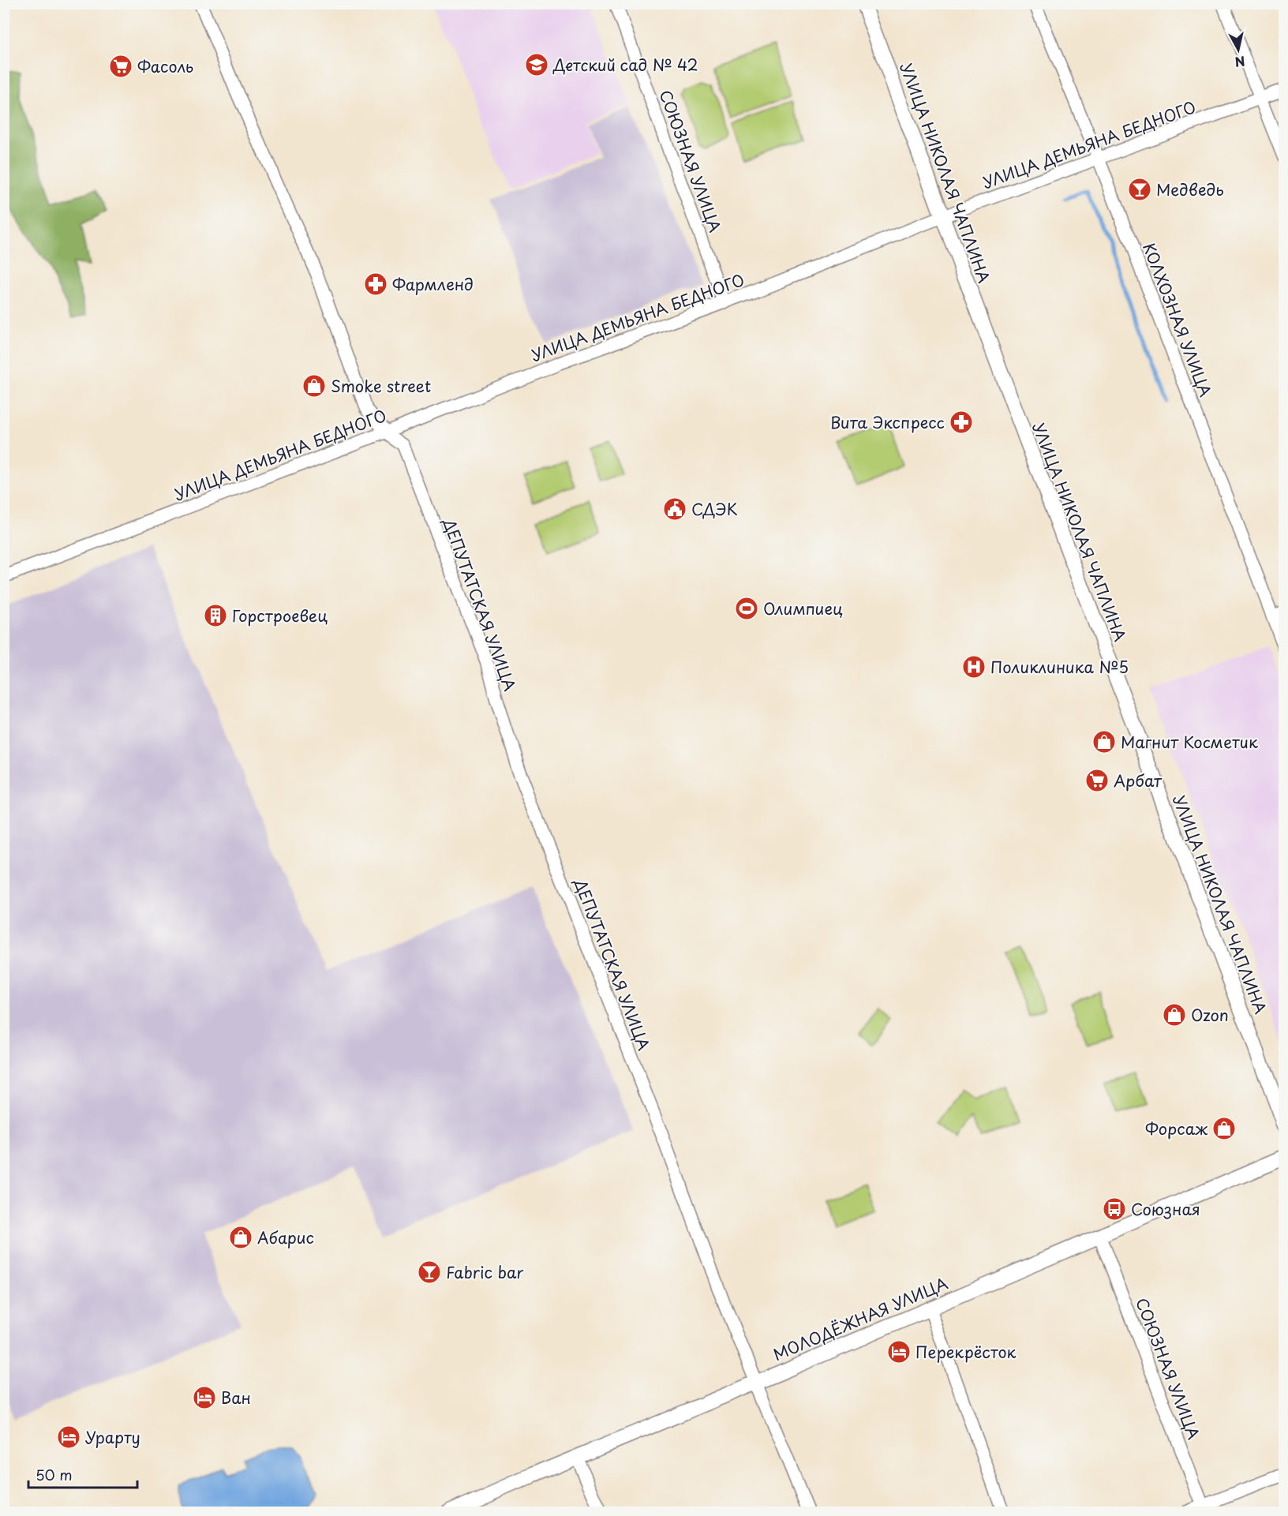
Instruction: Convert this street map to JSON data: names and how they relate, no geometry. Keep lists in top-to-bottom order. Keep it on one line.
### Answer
{"streets":{"street":["УЛИЦА ДЕМЬЯНА БЕДНОГО","СОЮЗНАЯ УЛИЦА","УЛИЦА НИКОЛАЯ ЧАПЛИНА","КОЛХОЗНАЯ УЛИЦА","ДЕПУТАТСКАЯ УЛИЦА","МОЛОДЁЖНАЯ УЛИЦА"]},"crossings":[["УЛИЦА ДЕМЬЯНА БЕДНОГО","СОЮЗНАЯ УЛИЦА"],["УЛИЦА ДЕМЬЯНА БЕДНОГО","УЛИЦА НИКОЛАЯ ЧАПЛИНА"],["УЛИЦА ДЕМЬЯНА БЕДНОГО","КОЛХОЗНАЯ УЛИЦА"],["УЛИЦА ДЕМЬЯНА БЕДНОГО","ДЕПУТАТСКАЯ УЛИЦА"],["СОЮЗНАЯ УЛИЦА","МОЛОДЁЖНАЯ УЛИЦА"],["ДЕПУТАТСКАЯ УЛИЦА","МОЛОДЁЖНАЯ УЛИЦА"]],"places":{"school or university":["Детский сад № 42"],"supermarket":["Фасоль","Арбат"],"bar":["Медведь","Fabric bar"],"pharmacy":["Фармленд","Вита Экспресс"],"shop":["Smoke street","Магнит Косметик","Ozon","Форсаж","Абарис"],"public building":["СДЭК"],"sports":["Олимпиец"],"building":["Горстроевец"],"hospital":["Поликлиника №5"],"bus stop":["Союзная"],"hotel":["Перекрёсток","Ван","Урарту"]},"scale_bar":"50 m","north":"bottom"}
